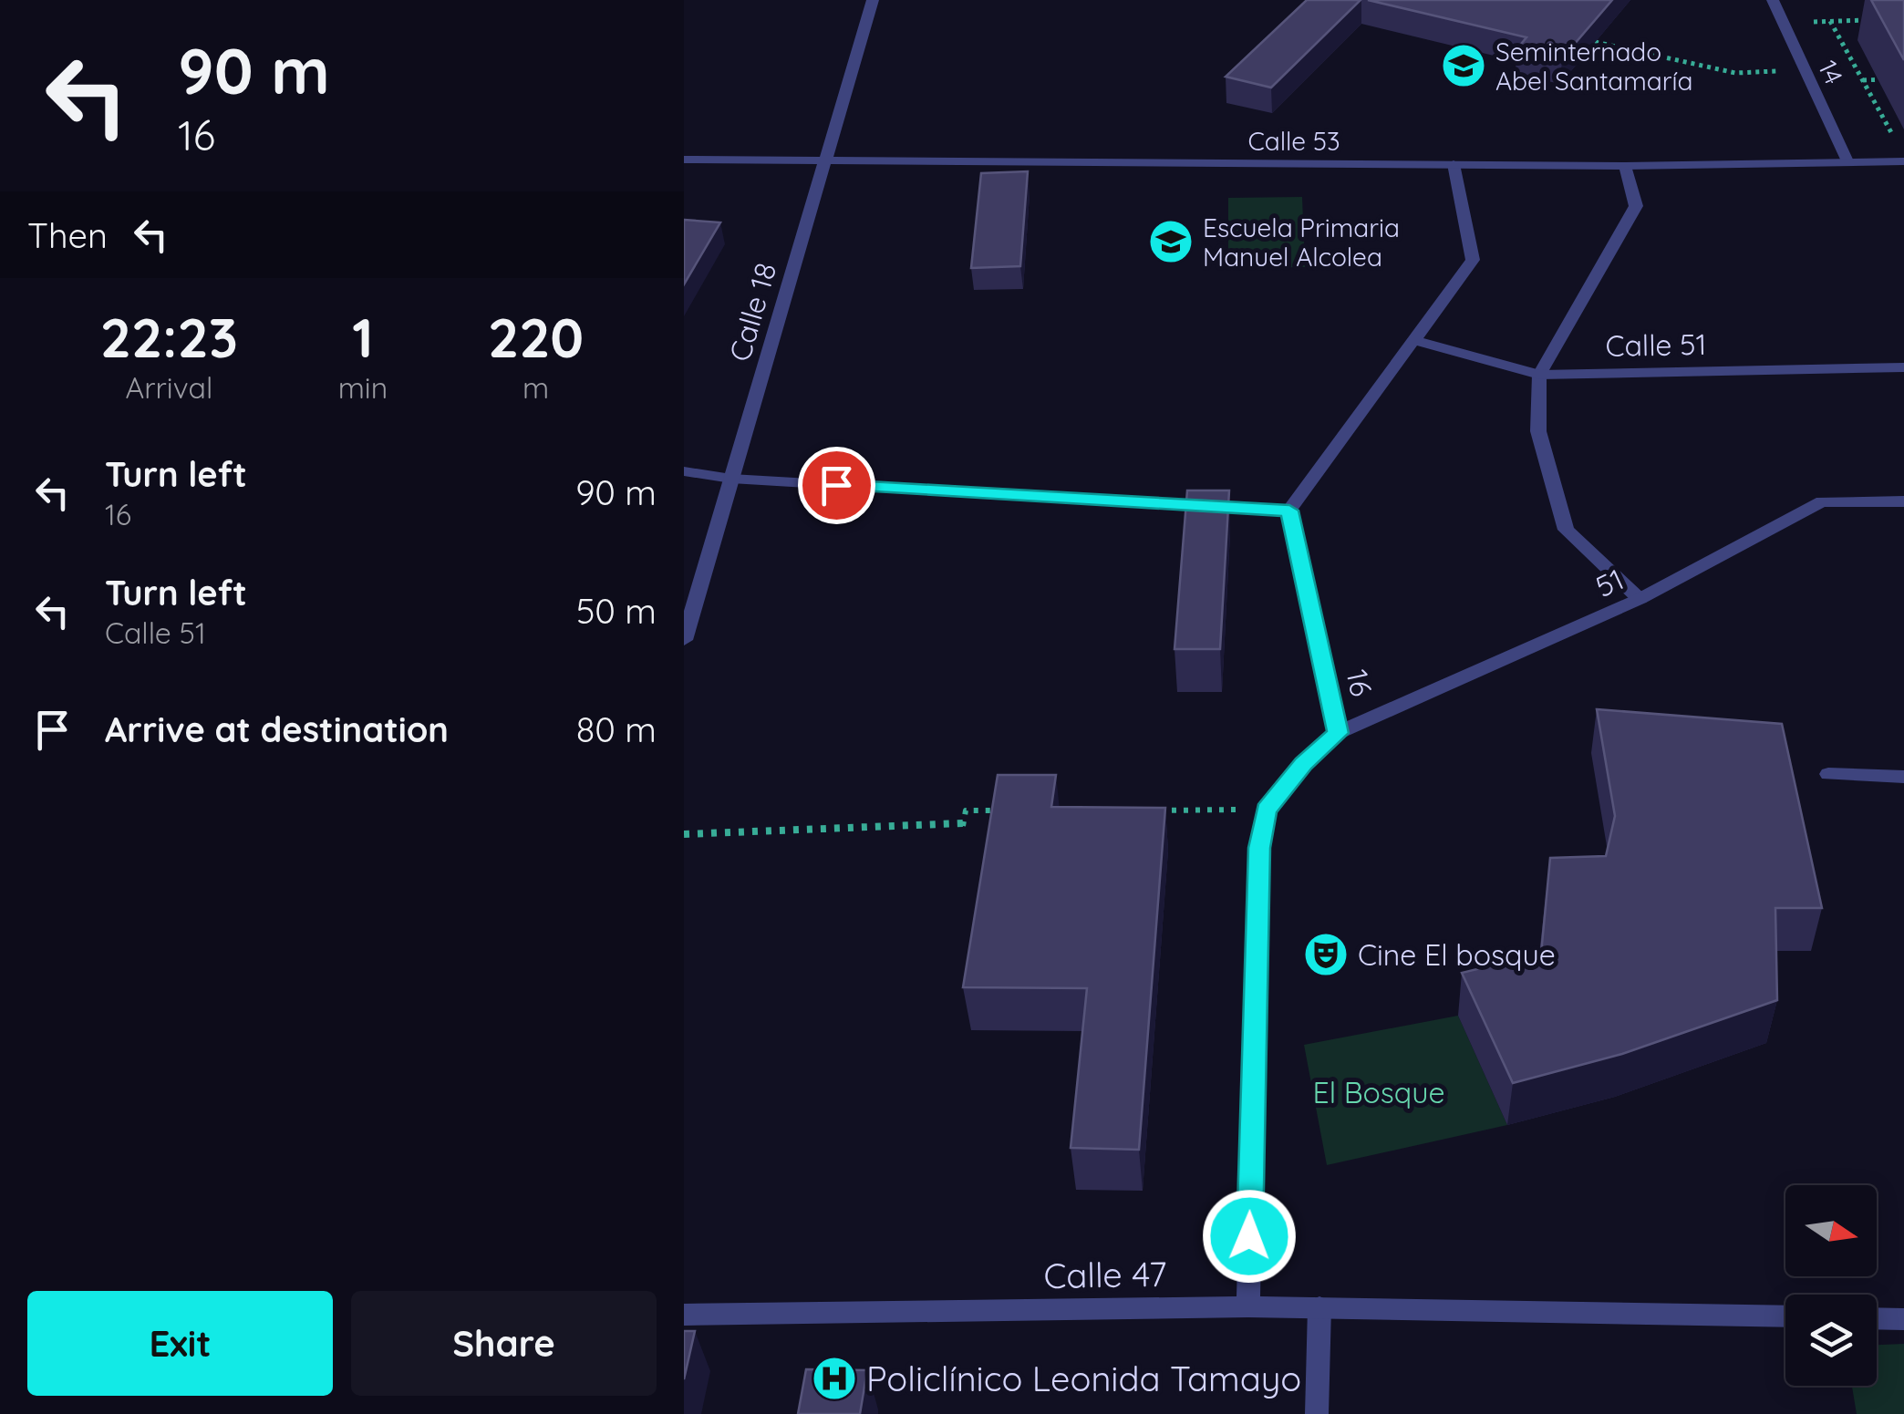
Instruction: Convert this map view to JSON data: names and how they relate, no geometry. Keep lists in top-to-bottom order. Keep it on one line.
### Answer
{"streets":{"street":["14","Calle 53","Calle 18","Calle 51","51","16","Calle 47"]},"crossings":[["14","Calle 53"],["Calle 53","Calle 18"],["51","16"],["16","Calle 47"]],"parks":["El Bosque"],"places":{"school or university":["Seminternado Abel Santamaría","Escuela Primaria Manuel Alcolea"],"theatre":["Cine El bosque"],"hospital":["Policlínico Leonida Tamayo"]},"north":"right","page":{"turn":["90 m","16"],"then":"Then","eta":["22:23","Arrival","1","min","220","m"],"list":[{"name":"Turn left","note":"16","value":"90 m"},{"name":"Turn left","note":"Calle 51","value":"50 m"},{"name":"Arrive at destination","value":"80 m"}],"buttons":["Exit","Share"]}}
